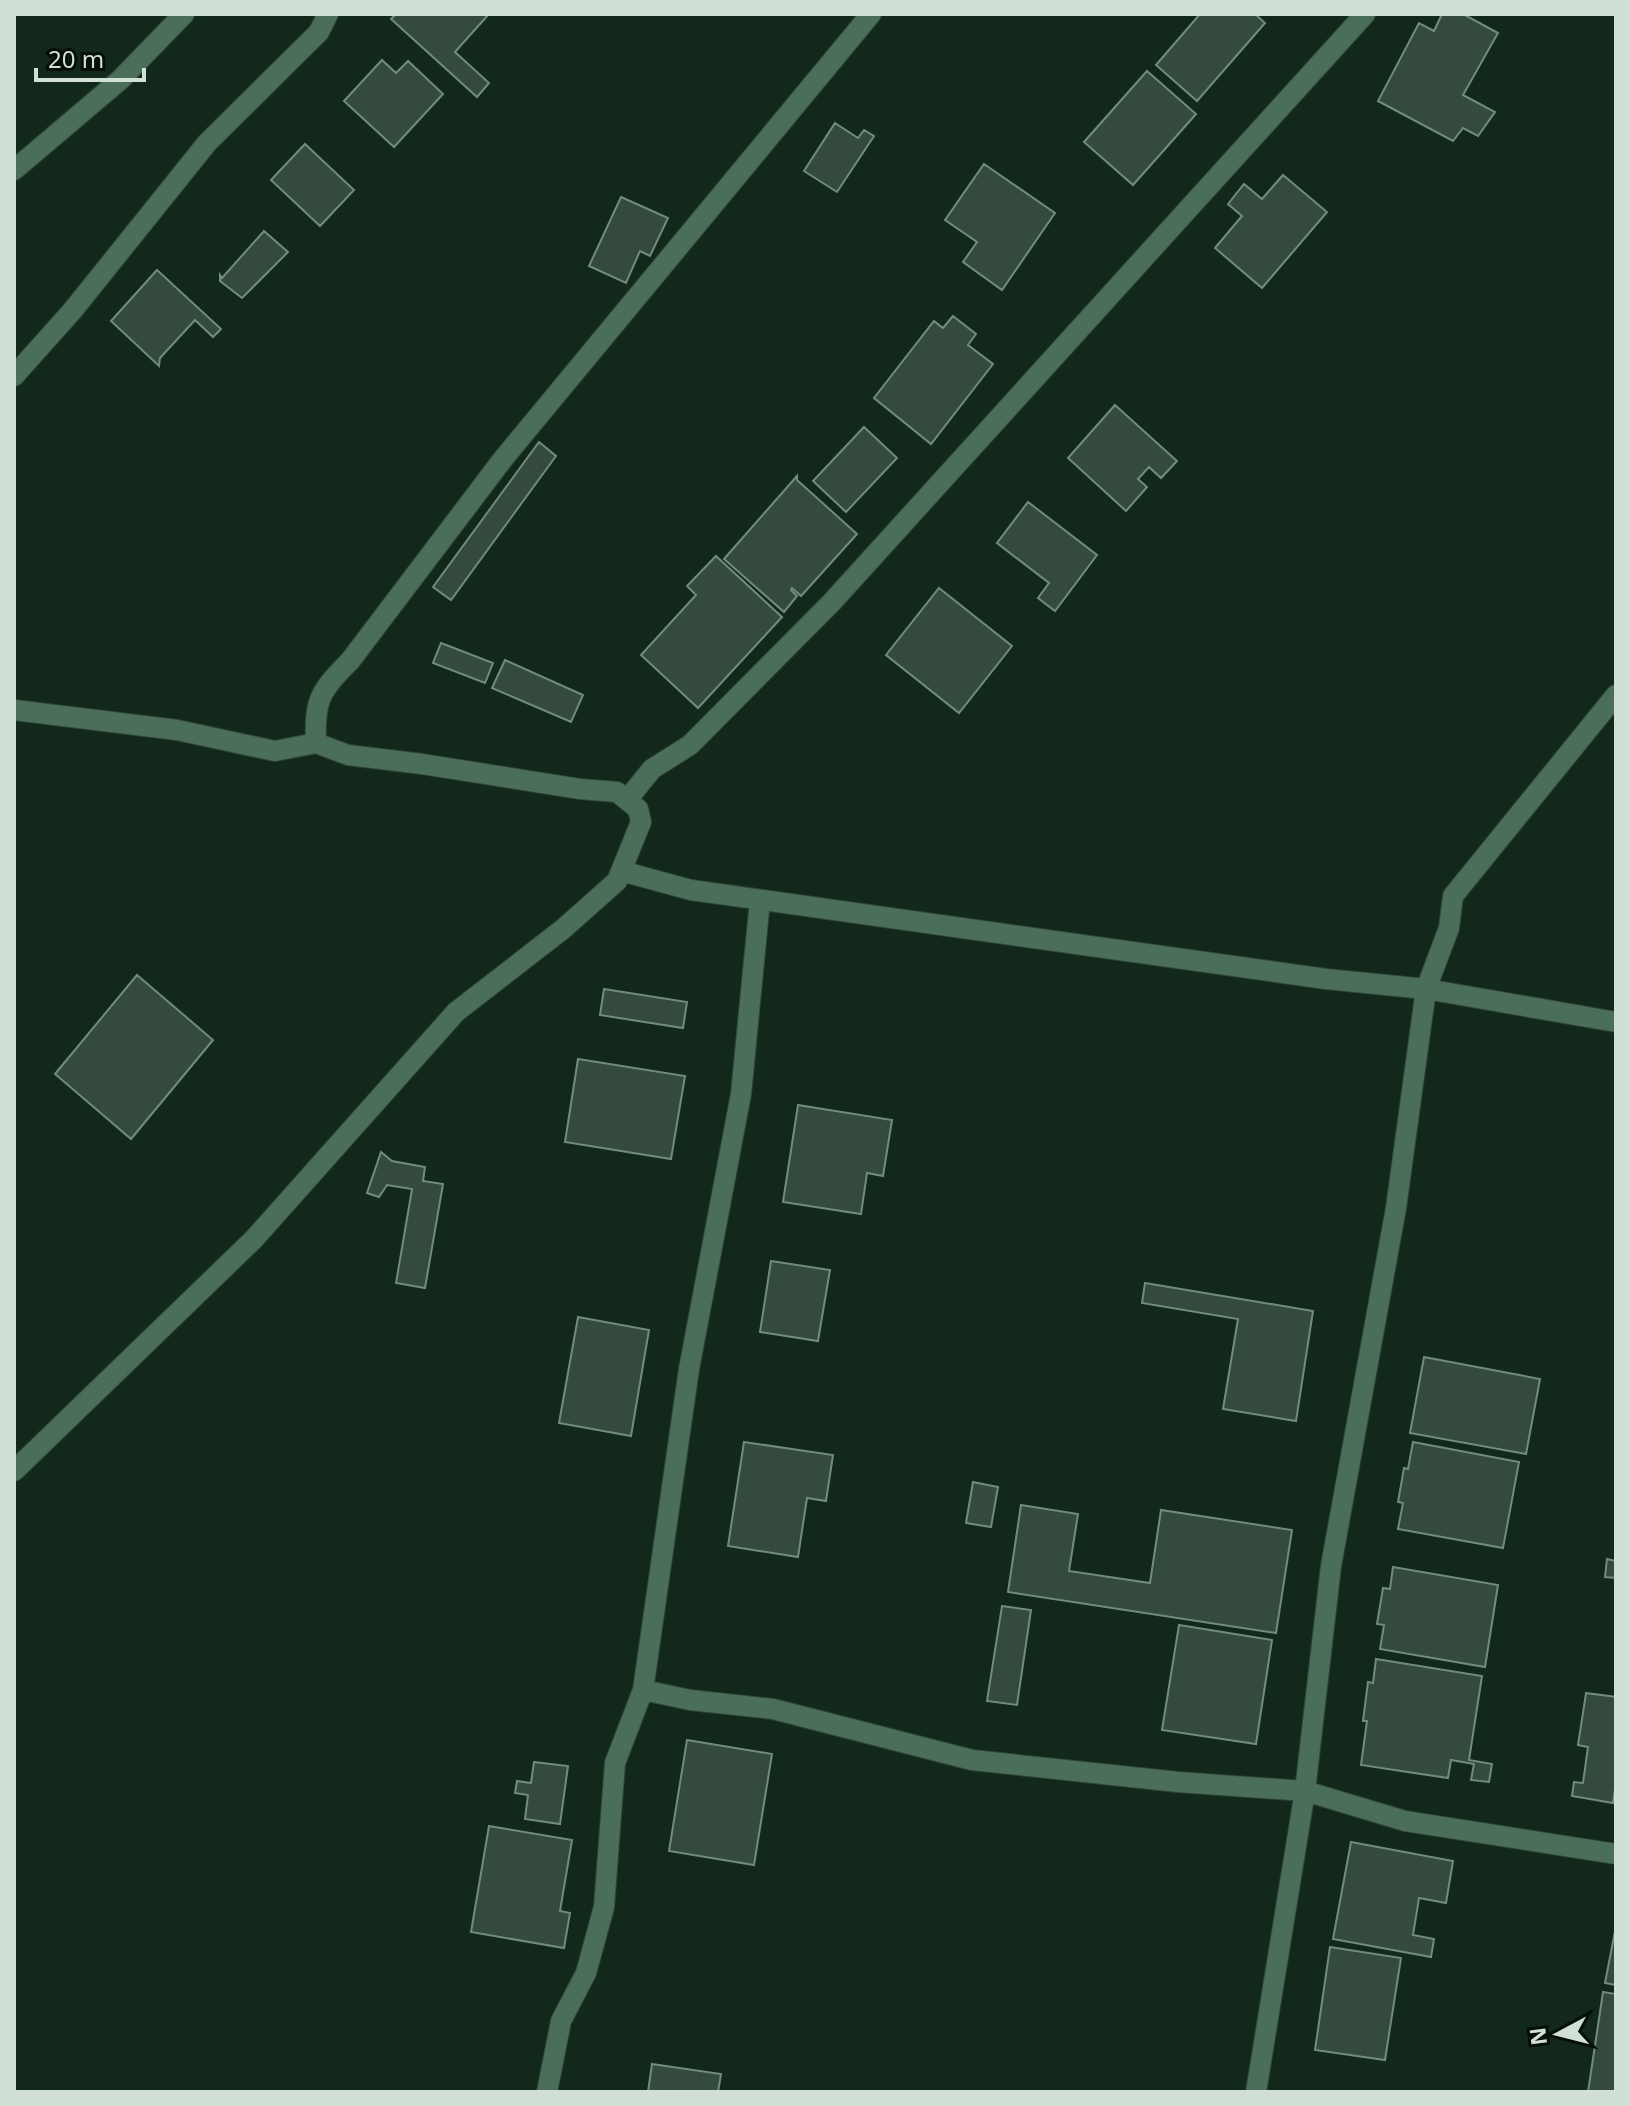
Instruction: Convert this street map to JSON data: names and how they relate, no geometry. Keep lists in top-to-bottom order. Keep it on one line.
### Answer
{"scale_bar":"20 m","north":"left"}
